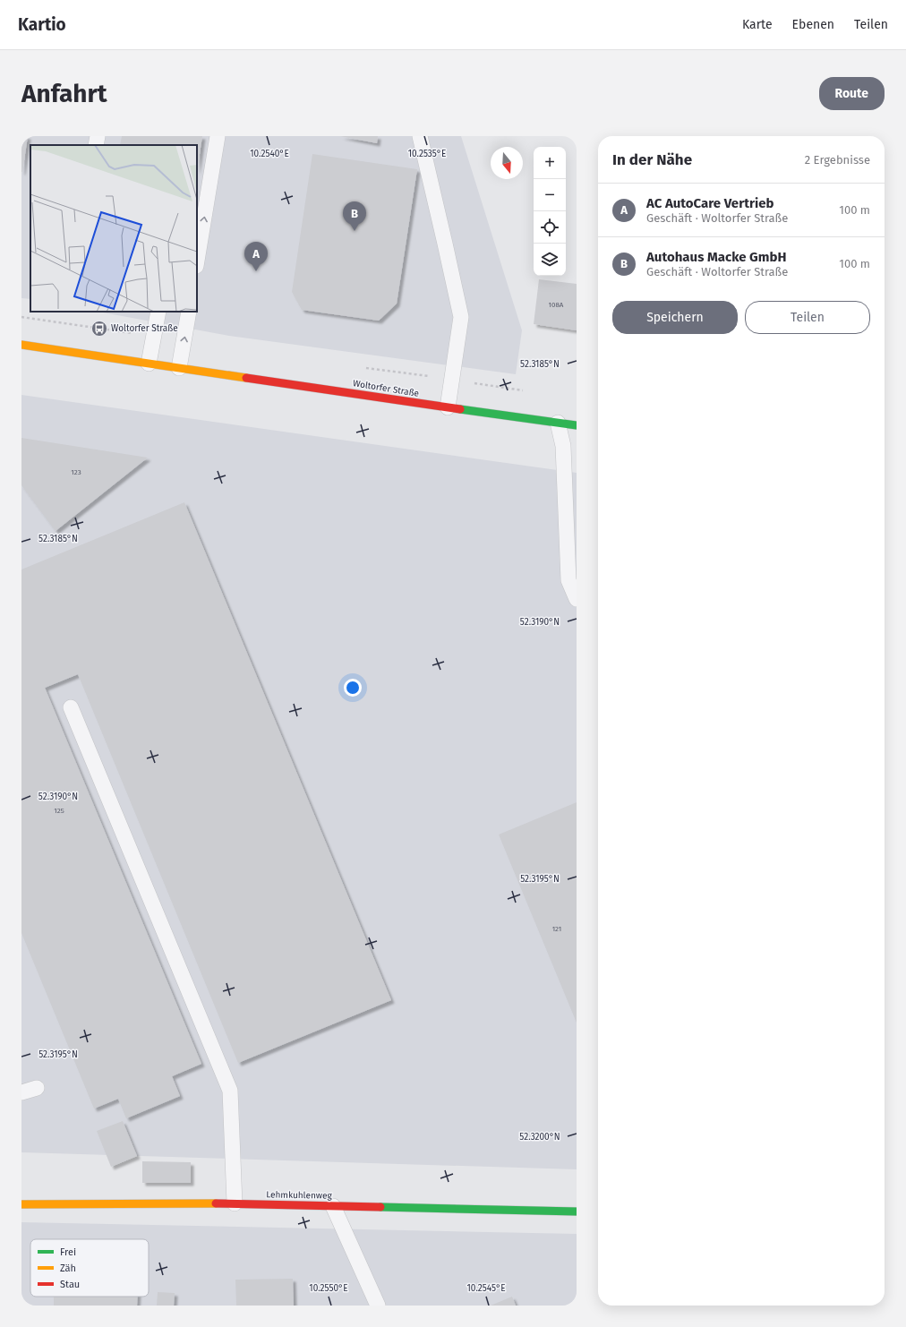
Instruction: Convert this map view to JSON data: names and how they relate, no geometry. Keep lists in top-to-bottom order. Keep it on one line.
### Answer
{"streets":{"street":["Woltorfer Straße","Lehmkuhlenweg"]},"places":{"bus stop":["Woltorfer Straße"]},"house_numbers":["108A","123","125","121"],"legend":["Frei","Zäh","Stau"],"north":"bottom","page":{"header":"Kartio","nav":["Karte","Ebenen","Teilen"],"buttons":["Route",["Speichern","Teilen"]],"title":"Anfahrt","heading":["In der Nähe","2 Ergebnisse"],"map_buttons":["+","−"],"list":[{"mark":"A","name":"AC AutoCare Vertrieb","note":"Geschäft · Woltorfer Straße","value":"100 m"},{"mark":"B","name":"Autohaus Macke GmbH","note":"Geschäft · Woltorfer Straße","value":"100 m"}],"pins":["B","A"]},"coordinates":["10.2540°E","10.2535°E","52.3185°N","52.3190°N","52.3195°N","52.3200°N","10.2550°E","10.2545°E"]}
